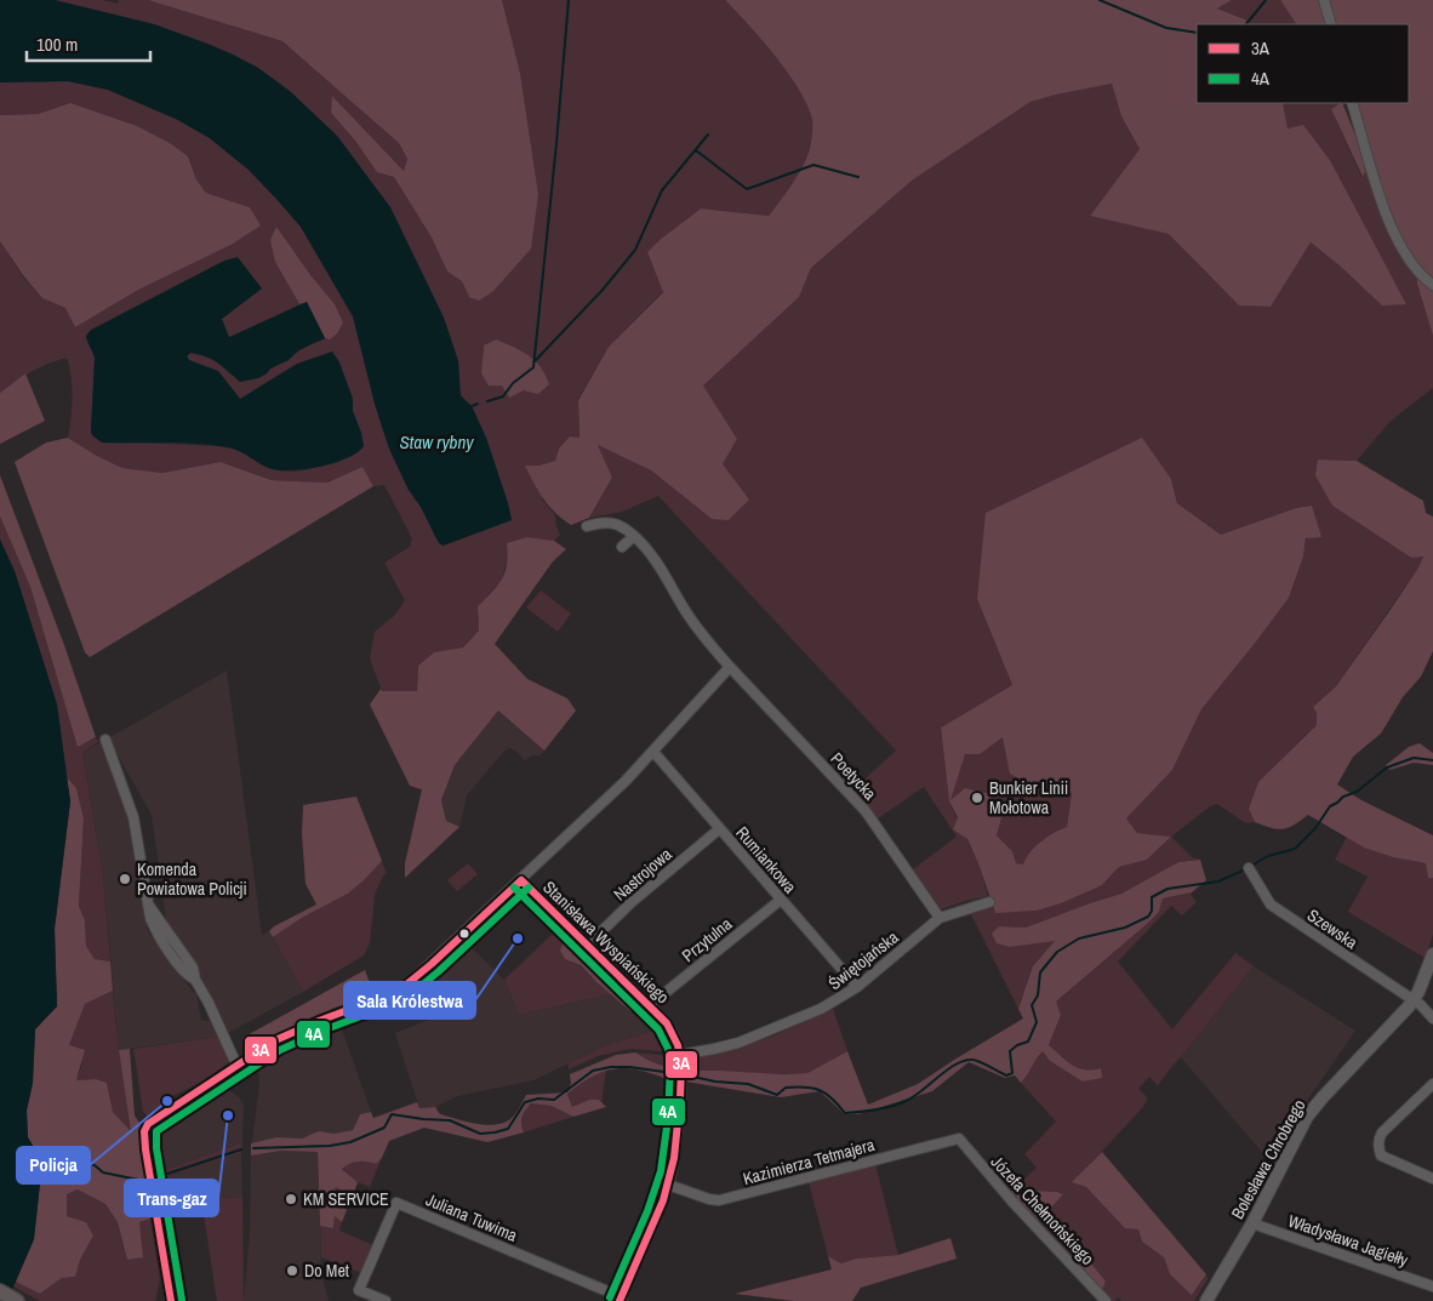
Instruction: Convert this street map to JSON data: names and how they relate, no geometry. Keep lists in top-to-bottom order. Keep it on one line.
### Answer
{"streets":{"street":["Poetycka","Rumiankowa","Nastrojowa","Szewska","Przytulna","Stanisława Wyspiańskiego","Świętojańska","Bolesława Chrobrego","Kazimierza Tetmajera","Józefa Chełmońskiego","Juliana Tuwima","Władysława Jagiełły"]},"crossings":[["Poetycka","Stanisława Wyspiańskiego"],["Poetycka","Świętojańska"],["Rumiankowa","Nastrojowa"],["Rumiankowa","Przytulna"],["Rumiankowa","Stanisława Wyspiańskiego"],["Rumiankowa","Świętojańska"],["Nastrojowa","Stanisława Wyspiańskiego"],["Szewska","Bolesława Chrobrego"],["Przytulna","Stanisława Wyspiańskiego"],["Stanisława Wyspiańskiego","Świętojańska"],["Stanisława Wyspiańskiego","Kazimierza Tetmajera"],["Stanisława Wyspiańskiego","Juliana Tuwima"],["Bolesława Chrobrego","Władysława Jagiełły"],["Kazimierza Tetmajera","Józefa Chełmońskiego"]],"water":["Staw rybny"],"places":["Bunkier Linii Mołotowa","Komenda Powiatowa Policji","Sala Królestwa","Policja","Trans-gaz","KM SERVICE","Do Met"],"lines":["transit line 3A","transit line 4A"],"legend":["3A","4A"],"scale_bar":"100 m"}
